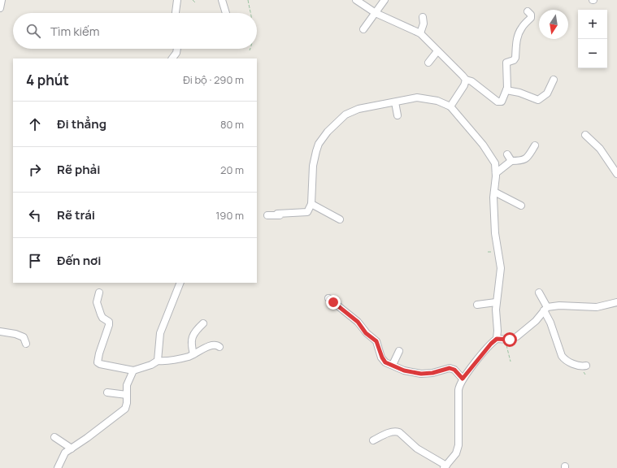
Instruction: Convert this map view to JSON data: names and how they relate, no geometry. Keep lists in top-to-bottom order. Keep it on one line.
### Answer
{"north":"bottom","page":{"map_buttons":["+","−"],"search":"Tìm kiếm","heading":["4 phút","Đi bộ · 290 m"],"list":[["Đi thẳng","80 m"],["Rẽ phải","20 m"],["Rẽ trái","190 m"],"Đến nơi"]}}
